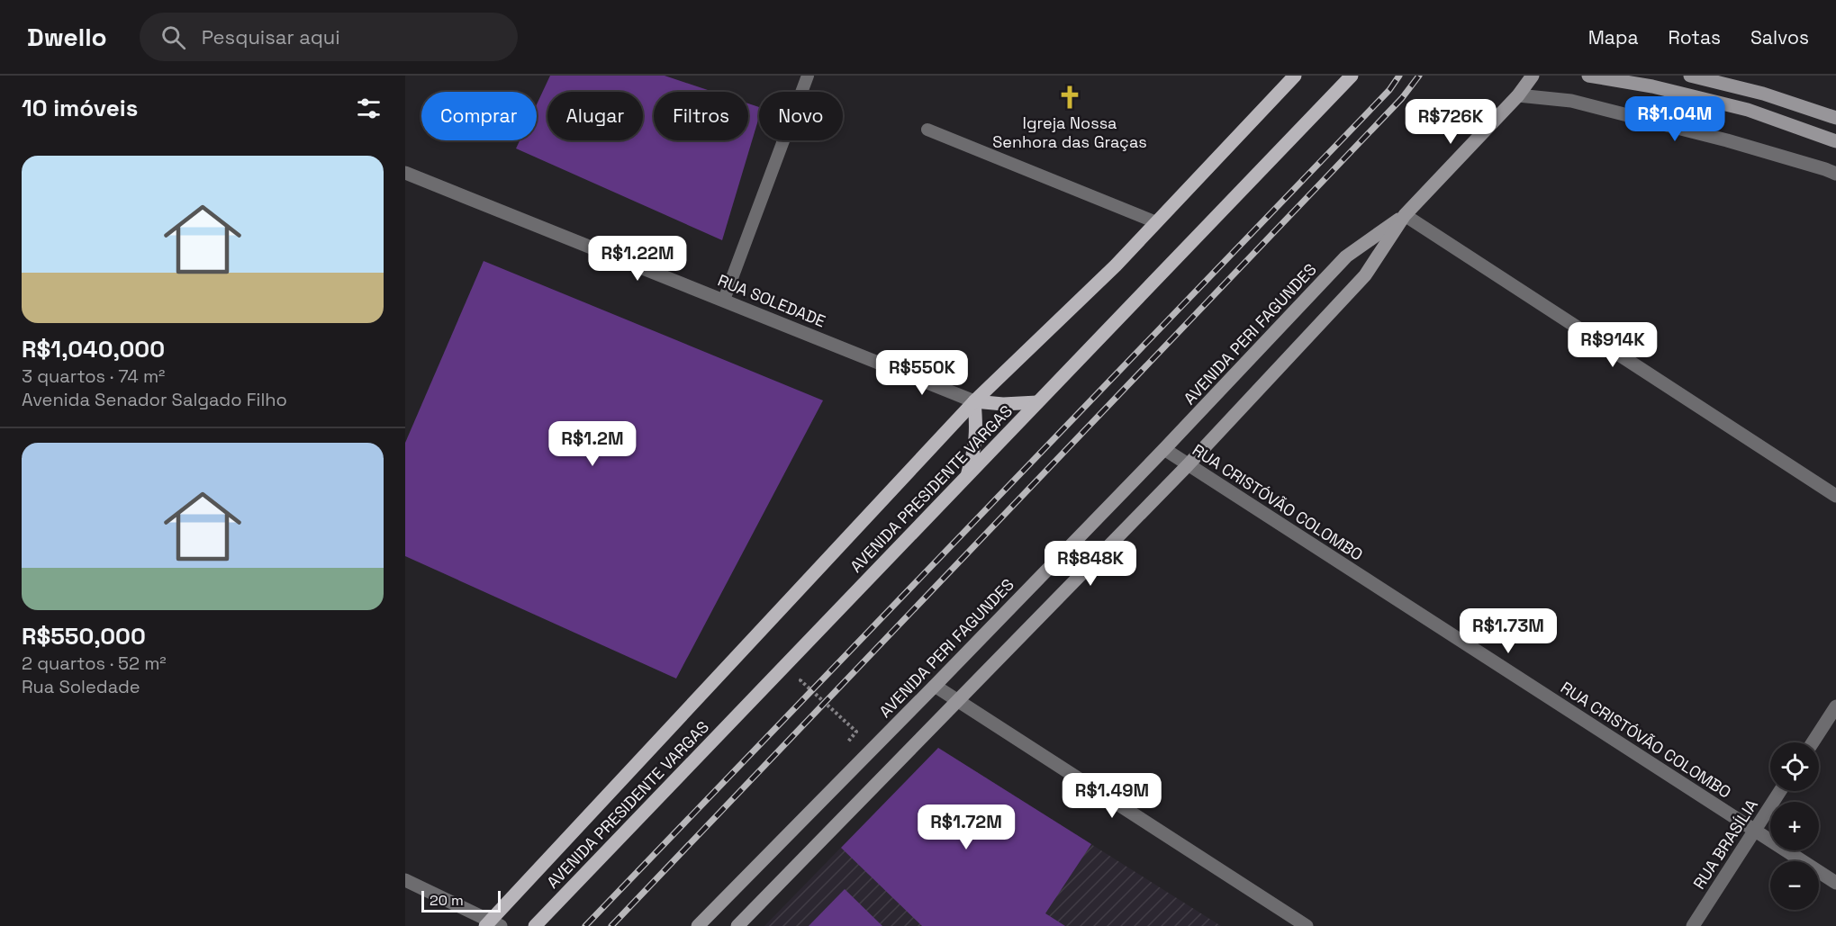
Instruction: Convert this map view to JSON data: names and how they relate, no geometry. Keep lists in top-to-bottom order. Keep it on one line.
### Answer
{"streets":{"main road":["AVENIDA PERI FAGUNDES","AVENIDA PRESIDENTE VARGAS"],"street":["RUA SOLEDADE","RUA CRISTÓVÃO COLOMBO","RUA BRASÍLIA"]},"crossings":[["RUA SOLEDADE","AVENIDA PRESIDENTE VARGAS"],["AVENIDA PERI FAGUNDES","RUA CRISTÓVÃO COLOMBO"],["RUA CRISTÓVÃO COLOMBO","RUA BRASÍLIA"]],"places":{"church":["Igreja Nossa Senhora das Graças"]},"scale_bar":"20 m","page":{"header":"Dwello","search":"Pesquisar aqui","nav":["Mapa","Rotas","Salvos"],"heading":"10 imóveis","chip":["Comprar","Alugar","Filtros","Novo"],"price":["R$1.04M","R$726K","R$1.22M","R$914K","R$550K","R$1.2M","R$848K","R$1.73M","R$1.49M","R$1.72M"],"list":[{"name":"R$1,040,000","note":"3 quartos · 74 m² · Avenida Senador Salgado Filho"},{"name":"R$550,000","note":"2 quartos · 52 m² · Rua Soledade"}],"map_buttons":["+","−"],"scale":"20 m"}}
